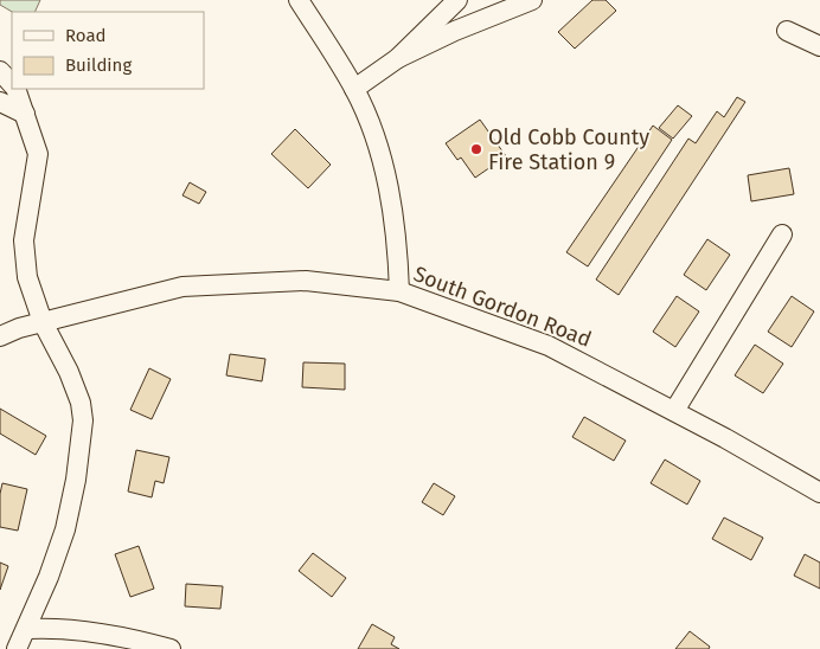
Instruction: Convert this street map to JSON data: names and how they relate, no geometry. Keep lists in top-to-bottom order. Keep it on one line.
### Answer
{"streets":{"street":["South Gordon Road"]},"places":["Old Cobb County Fire Station 9"],"legend":["Road","Building"]}
